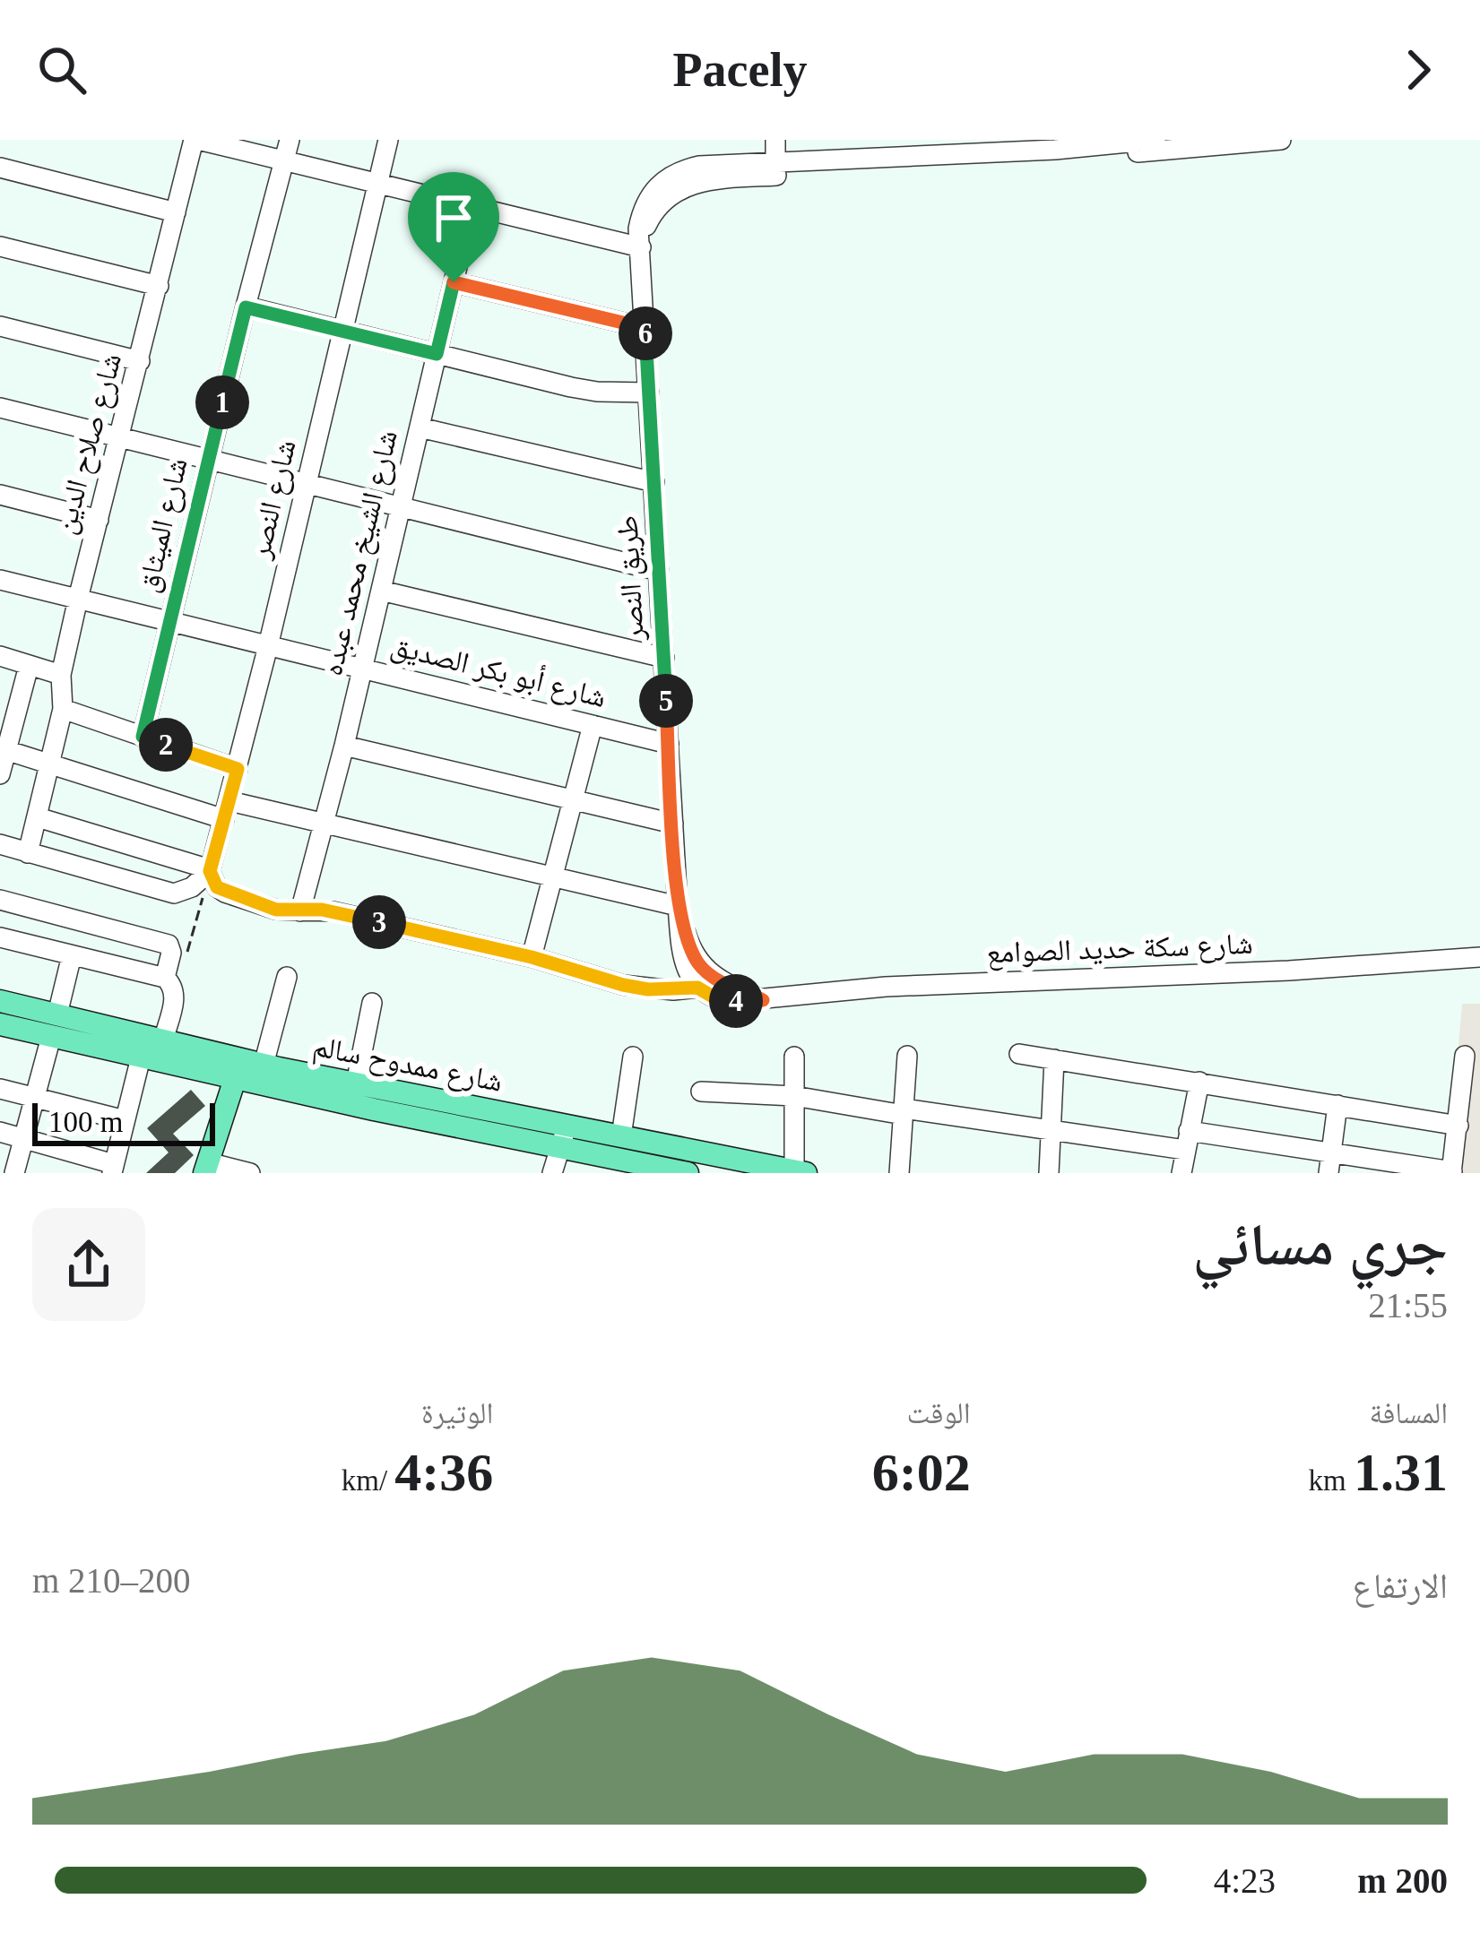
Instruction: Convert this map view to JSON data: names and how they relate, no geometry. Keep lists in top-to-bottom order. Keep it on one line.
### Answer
{"streets":{"main road":["شارع ممدوح سالم"],"street":["شارع صلاح الدين","شارع النصر","شارع الميثاق","شارع الشيخ محمد عبده","طريق النصر","شارع أبو بكر الصديق","شارع سكة حديد الصوامع"]},"crossings":[["شارع صلاح الدين","شارع أبو بكر الصديق"],["شارع صلاح الدين","شارع سكة حديد الصوامع"],["شارع النصر","شارع أبو بكر الصديق"],["شارع النصر","شارع سكة حديد الصوامع"],["شارع الميثاق","شارع أبو بكر الصديق"],["شارع الشيخ محمد عبده","شارع أبو بكر الصديق"],["شارع الشيخ محمد عبده","شارع سكة حديد الصوامع"],["طريق النصر","شارع أبو بكر الصديق"]],"scale_bar":"100 m","page":{"header":"Pacely","pins":["6","1","5","2","3","4"],"scale":"100 m","heading":["جري مسائي","21:55"],"stats":[["المسافة","1.31 km"],["الوقت","6:02"],["الوتيرة","4:36 /km"]],"chart":["الارتفاع","200–210 m"],"list":[{"name":"200 m","note":"4:23"}]}}
